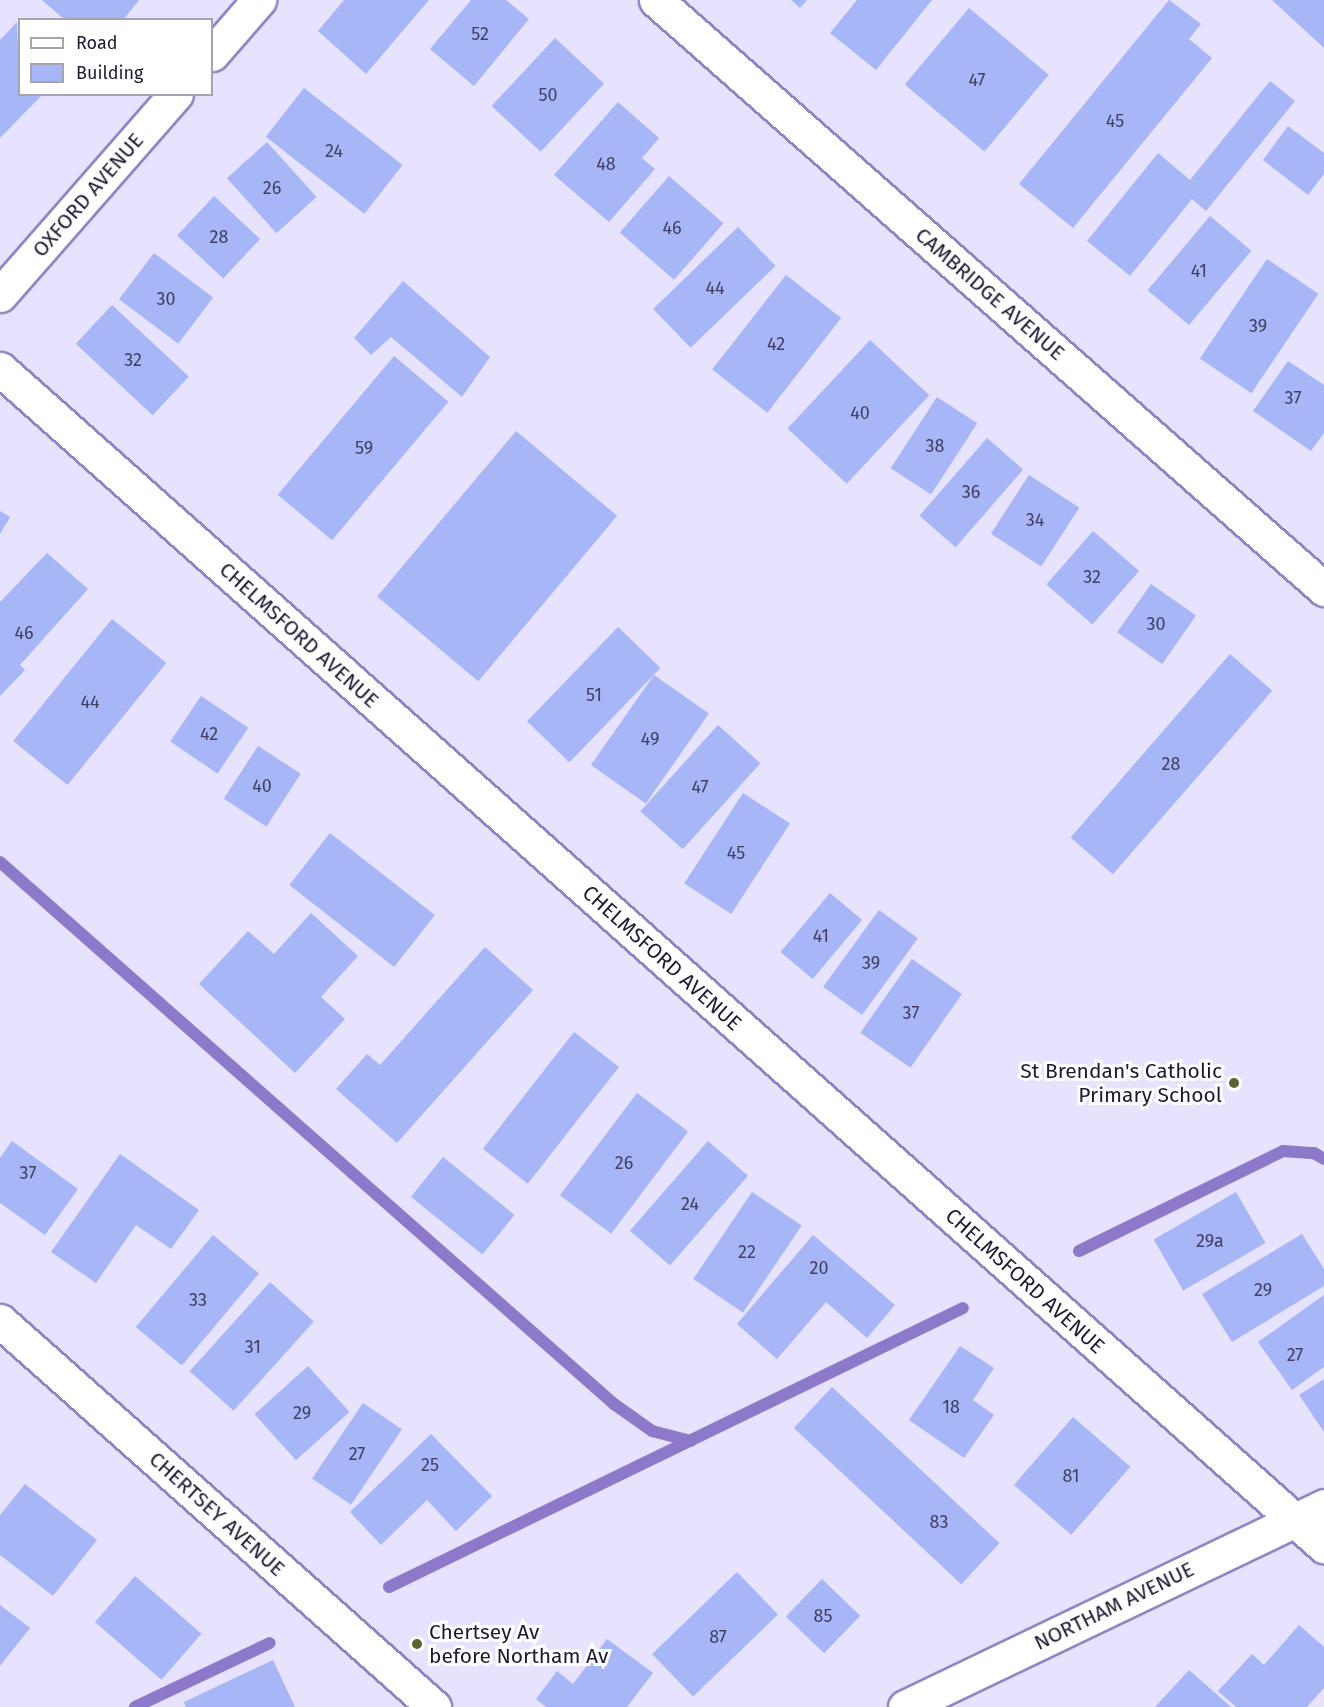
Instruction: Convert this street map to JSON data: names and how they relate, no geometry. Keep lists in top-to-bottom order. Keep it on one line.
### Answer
{"streets":{"street":["OXFORD AVENUE","CAMBRIDGE AVENUE","CHELMSFORD AVENUE","CHERTSEY AVENUE","NORTHAM AVENUE"]},"crossings":[["CHELMSFORD AVENUE","NORTHAM AVENUE"]],"places":["St Brendan's Catholic Primary School","Chertsey Av before Northam Av"],"house_numbers":["52","47","50","45","24","48","26","46","28","41","44","30","39","42","32","37","40","38","59","36","34","32","30","46","51","44","42","49","28","40","47","45","41","39","37","26","37","24","29a","22","20","29","33","31","27","18","29","27","25","81","83","85","87"],"legend":["Road","Building"]}
